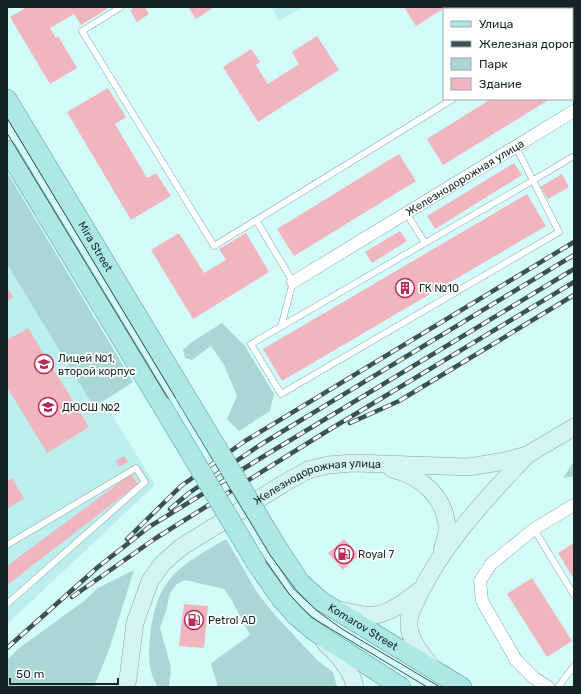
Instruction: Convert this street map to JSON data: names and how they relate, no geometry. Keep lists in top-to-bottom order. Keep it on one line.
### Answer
{"streets":{"main road":["Железнодорожная улица","Mira Street","Komarov Street"]},"crossings":[["Mira Street","Komarov Street"]],"places":{"building":["ГК №10"],"school or university":["Лицей №1, второй корпус","ДЮСШ №2"],"fuel station":["Royal 7","Petrol AD"]},"legend":["Улица","Железная дорога","Парк","Здание"],"scale_bar":"50 m"}
